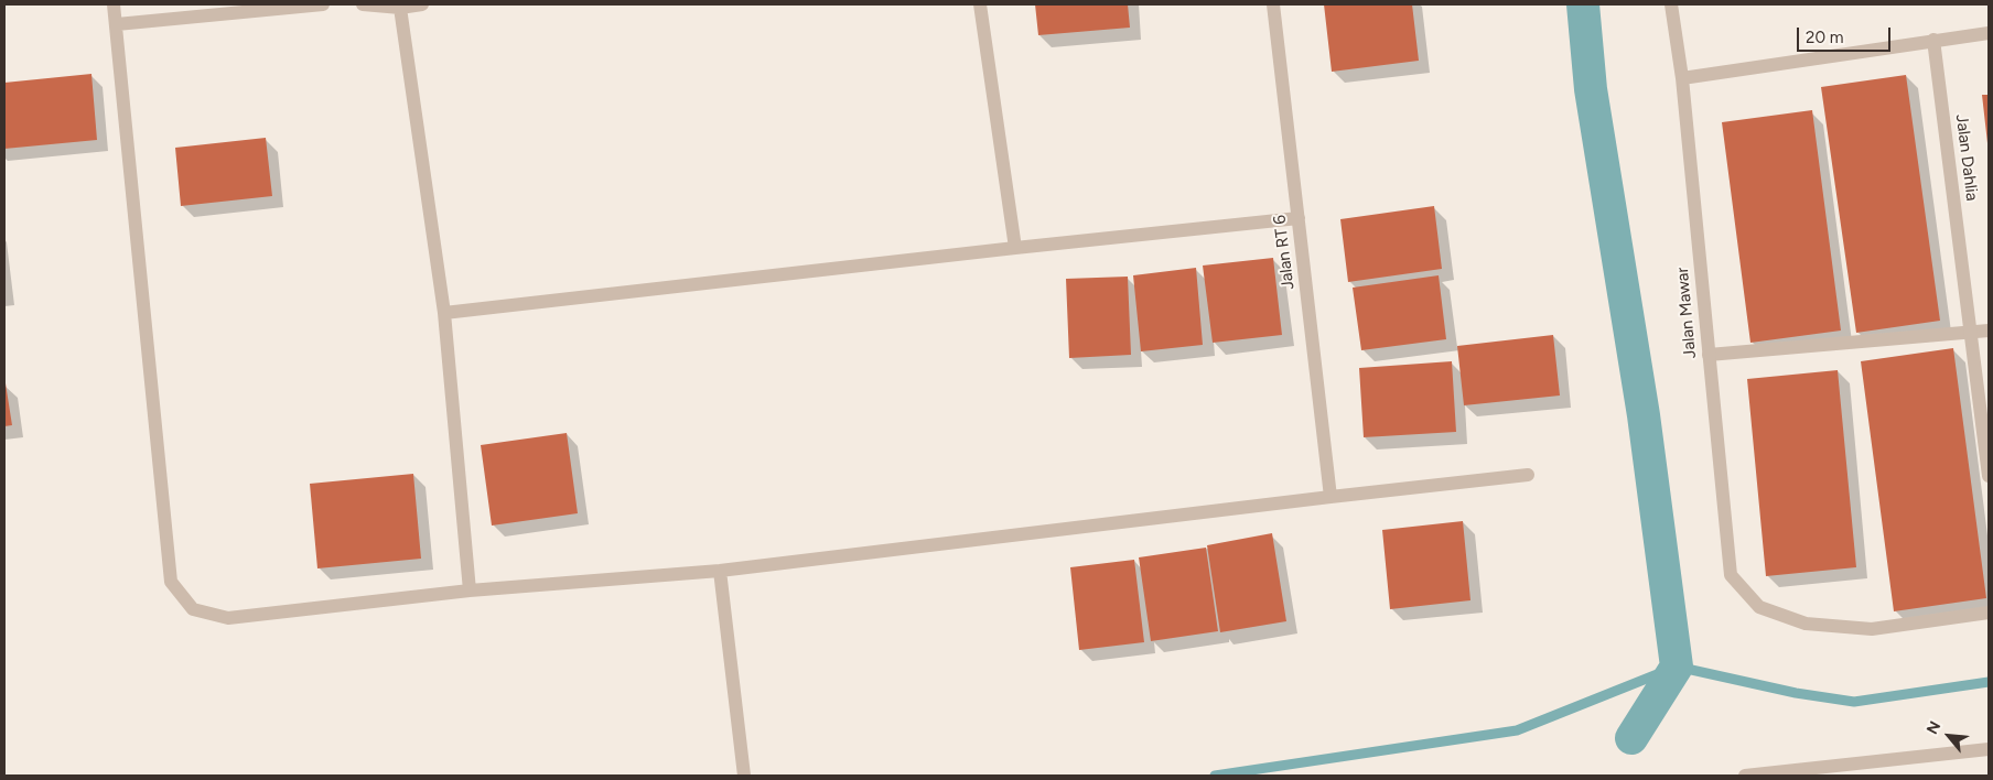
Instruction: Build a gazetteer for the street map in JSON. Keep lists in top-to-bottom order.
{
  "streets": {
    "street": ["Jalan Dahlia", "Jalan RT 6", "Jalan Mawar"]
  },
  "scale_bar": "20 m",
  "north": "top left"
}
